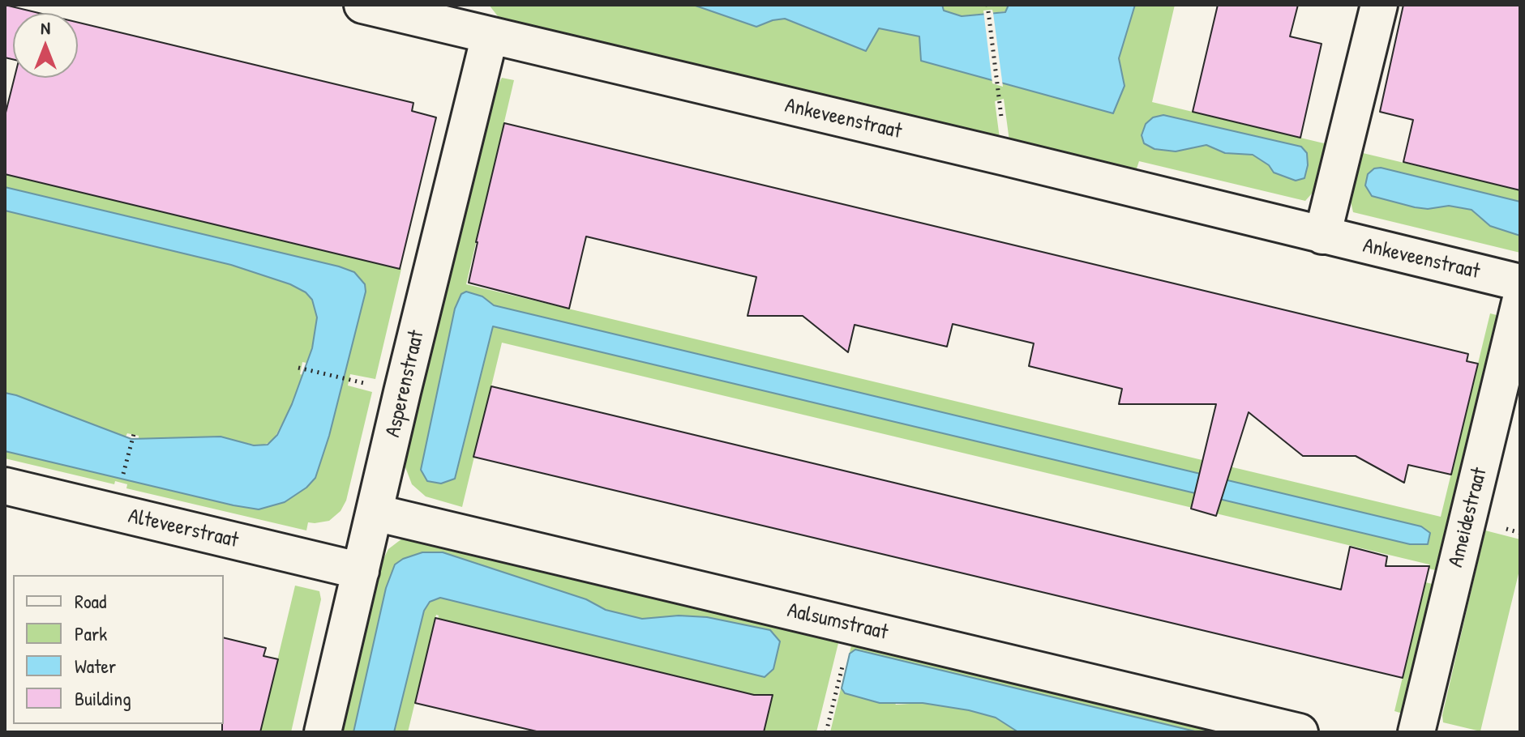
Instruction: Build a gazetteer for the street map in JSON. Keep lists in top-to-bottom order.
{
  "streets": {
    "street": [
      "Ankeveenstraat",
      "Asperenstraat",
      "Ameidestraat",
      "Alteveerstraat",
      "Aalsumstraat"
    ]
  },
  "crossings": [
    ["Ankeveenstraat", "Asperenstraat"],
    ["Asperenstraat", "Alteveerstraat"],
    ["Asperenstraat", "Aalsumstraat"]
  ],
  "legend": [
    "Road",
    "Park",
    "Water",
    "Building"
  ],
  "north": "top"
}
